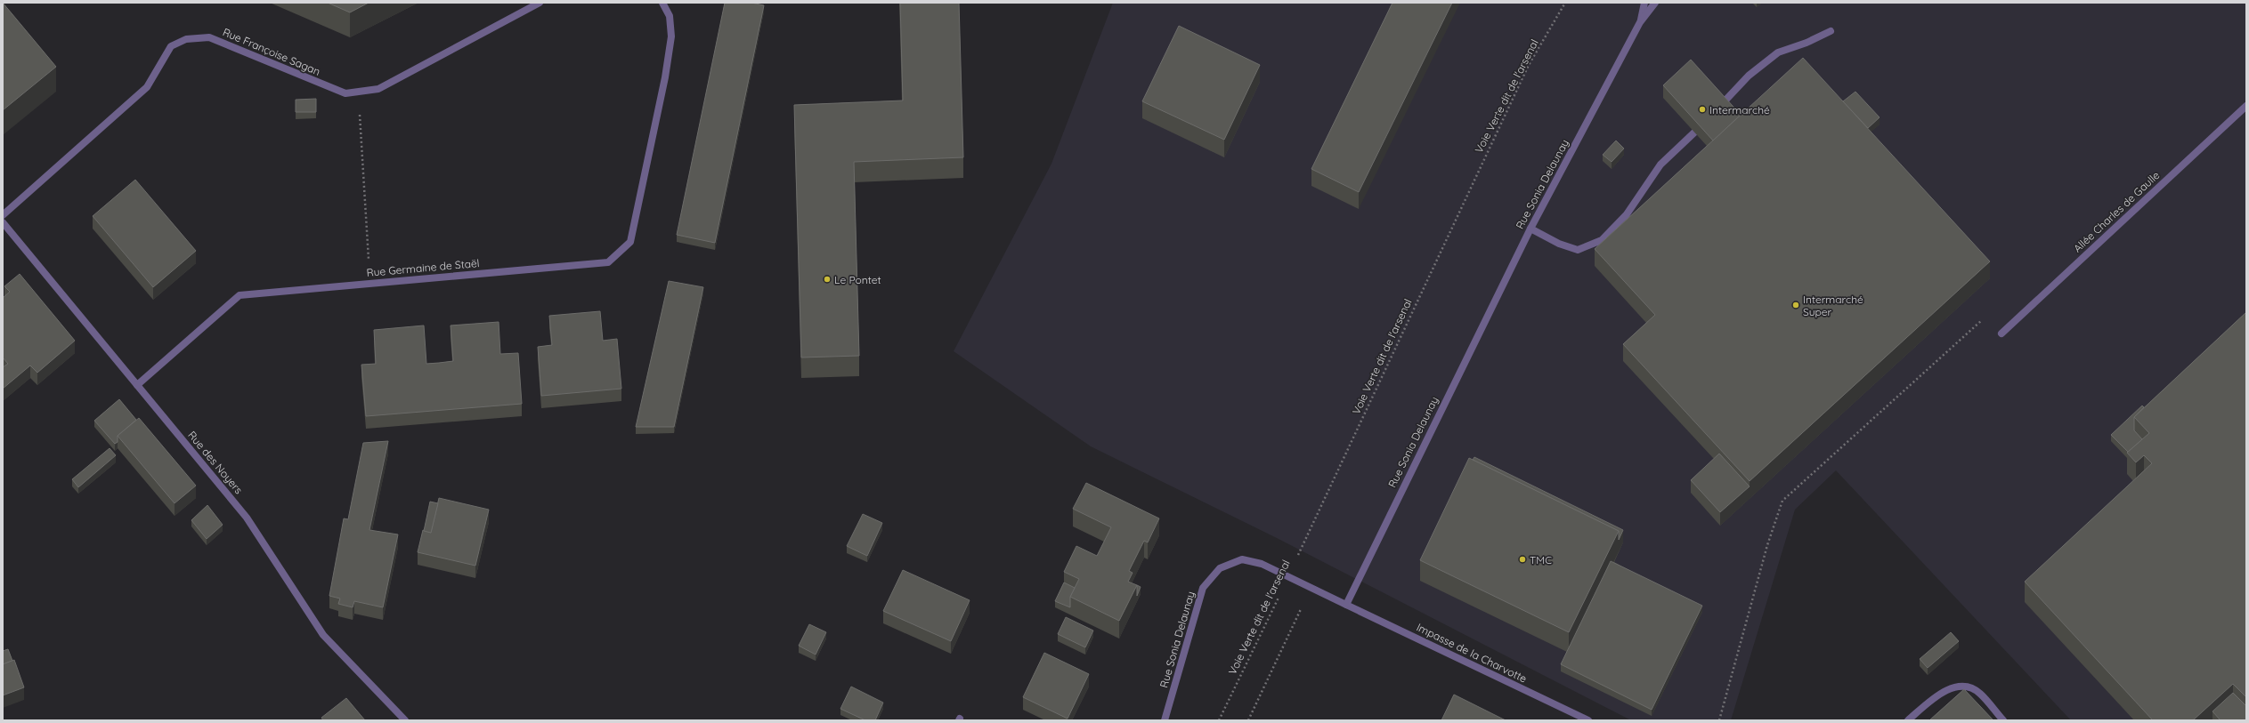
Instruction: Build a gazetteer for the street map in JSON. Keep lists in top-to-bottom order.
{
  "streets": {
    "street": [
      "Rue Françoise Sagan",
      "Rue Sonia Delaunay",
      "Allée Charles de Gaulle",
      "Rue Germaine de Staël",
      "Rue des Noyers",
      "Impasse de la Charvotte"
    ],
    "path": ["Voie Verte dit de l'arsenal"]
  },
  "crossings": [
    ["Voie Verte dit de l'arsenal", "Rue Sonia Delaunay"],
    ["Rue Sonia Delaunay", "Impasse de la Charvotte"],
    ["Rue Germaine de Staël", "Rue des Noyers"]
  ],
  "places": [
    "Intermarché",
    "Le Pontet",
    "Intermarché Super",
    "TMC"
  ]
}
